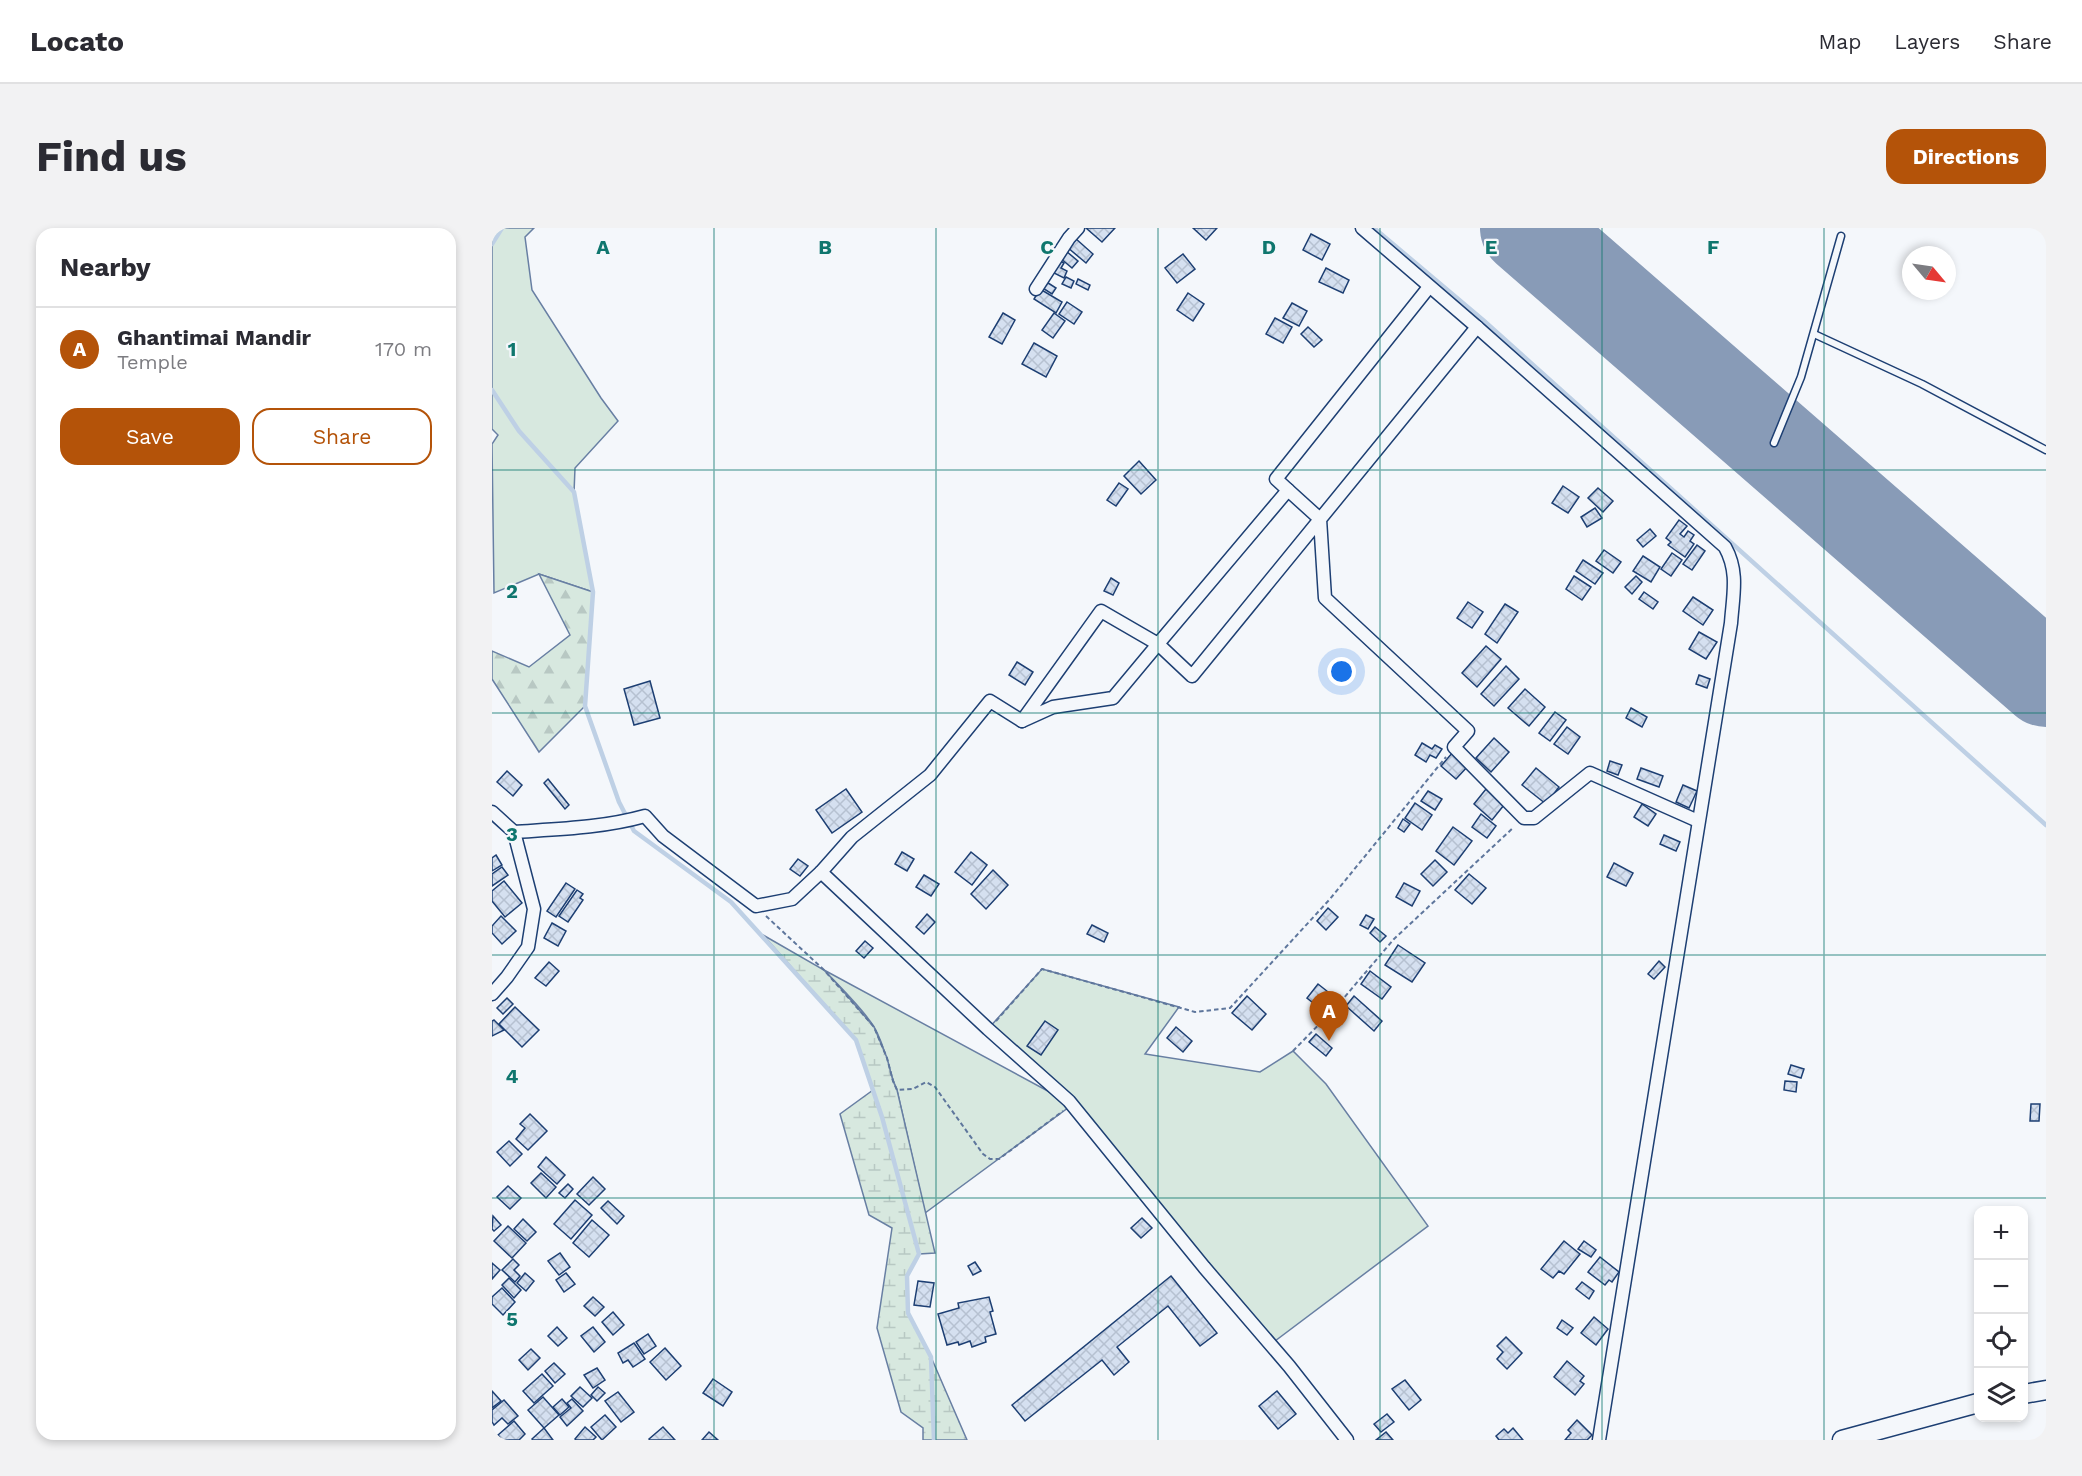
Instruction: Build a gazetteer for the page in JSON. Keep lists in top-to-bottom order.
{
  "north": "bottom right",
  "page": {
    "header": "Locato",
    "nav": ["Map", "Layers", "Share"],
    "buttons": [
      "Directions",
      ["Save", "Share"]
    ],
    "title": "Find us",
    "heading": "Nearby",
    "list": [
      {
        "mark": "A",
        "name": "Ghantimai Mandir",
        "note": "Temple",
        "value": "170 m"
      }
    ],
    "pins": "A",
    "map_buttons": ["+", "−"]
  },
  "grid": {
    "columns": [
      "A",
      "B",
      "C",
      "D",
      "E",
      "F"
    ],
    "rows": [
      "1",
      "2",
      "3",
      "4",
      "5"
    ]
  }
}
